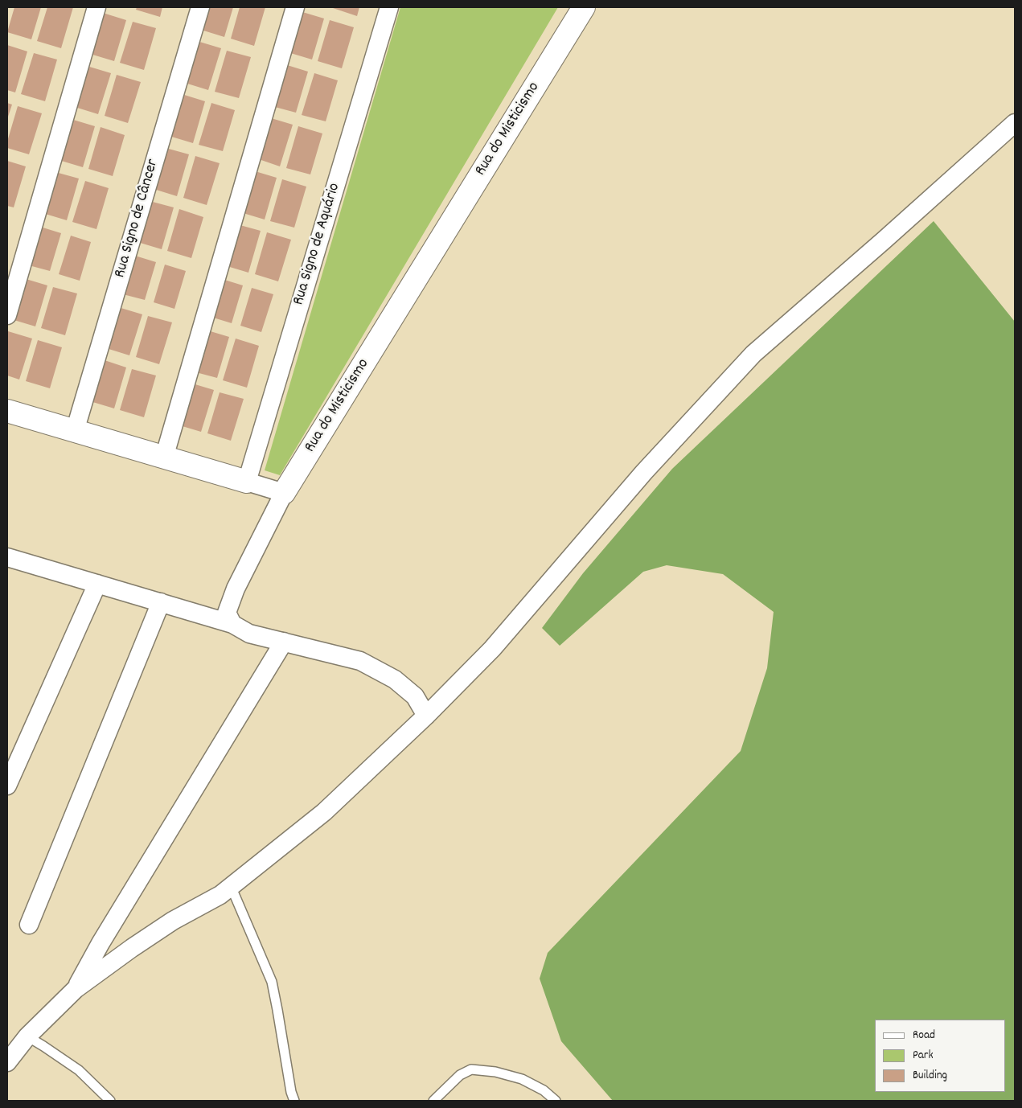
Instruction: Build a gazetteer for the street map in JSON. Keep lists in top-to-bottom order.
{
  "streets": {
    "street": ["Rua do Misticismo", "Rua Signo de Câncer", "Rua Signo de Aquário"]
  },
  "legend": ["Road", "Park", "Building"]
}
